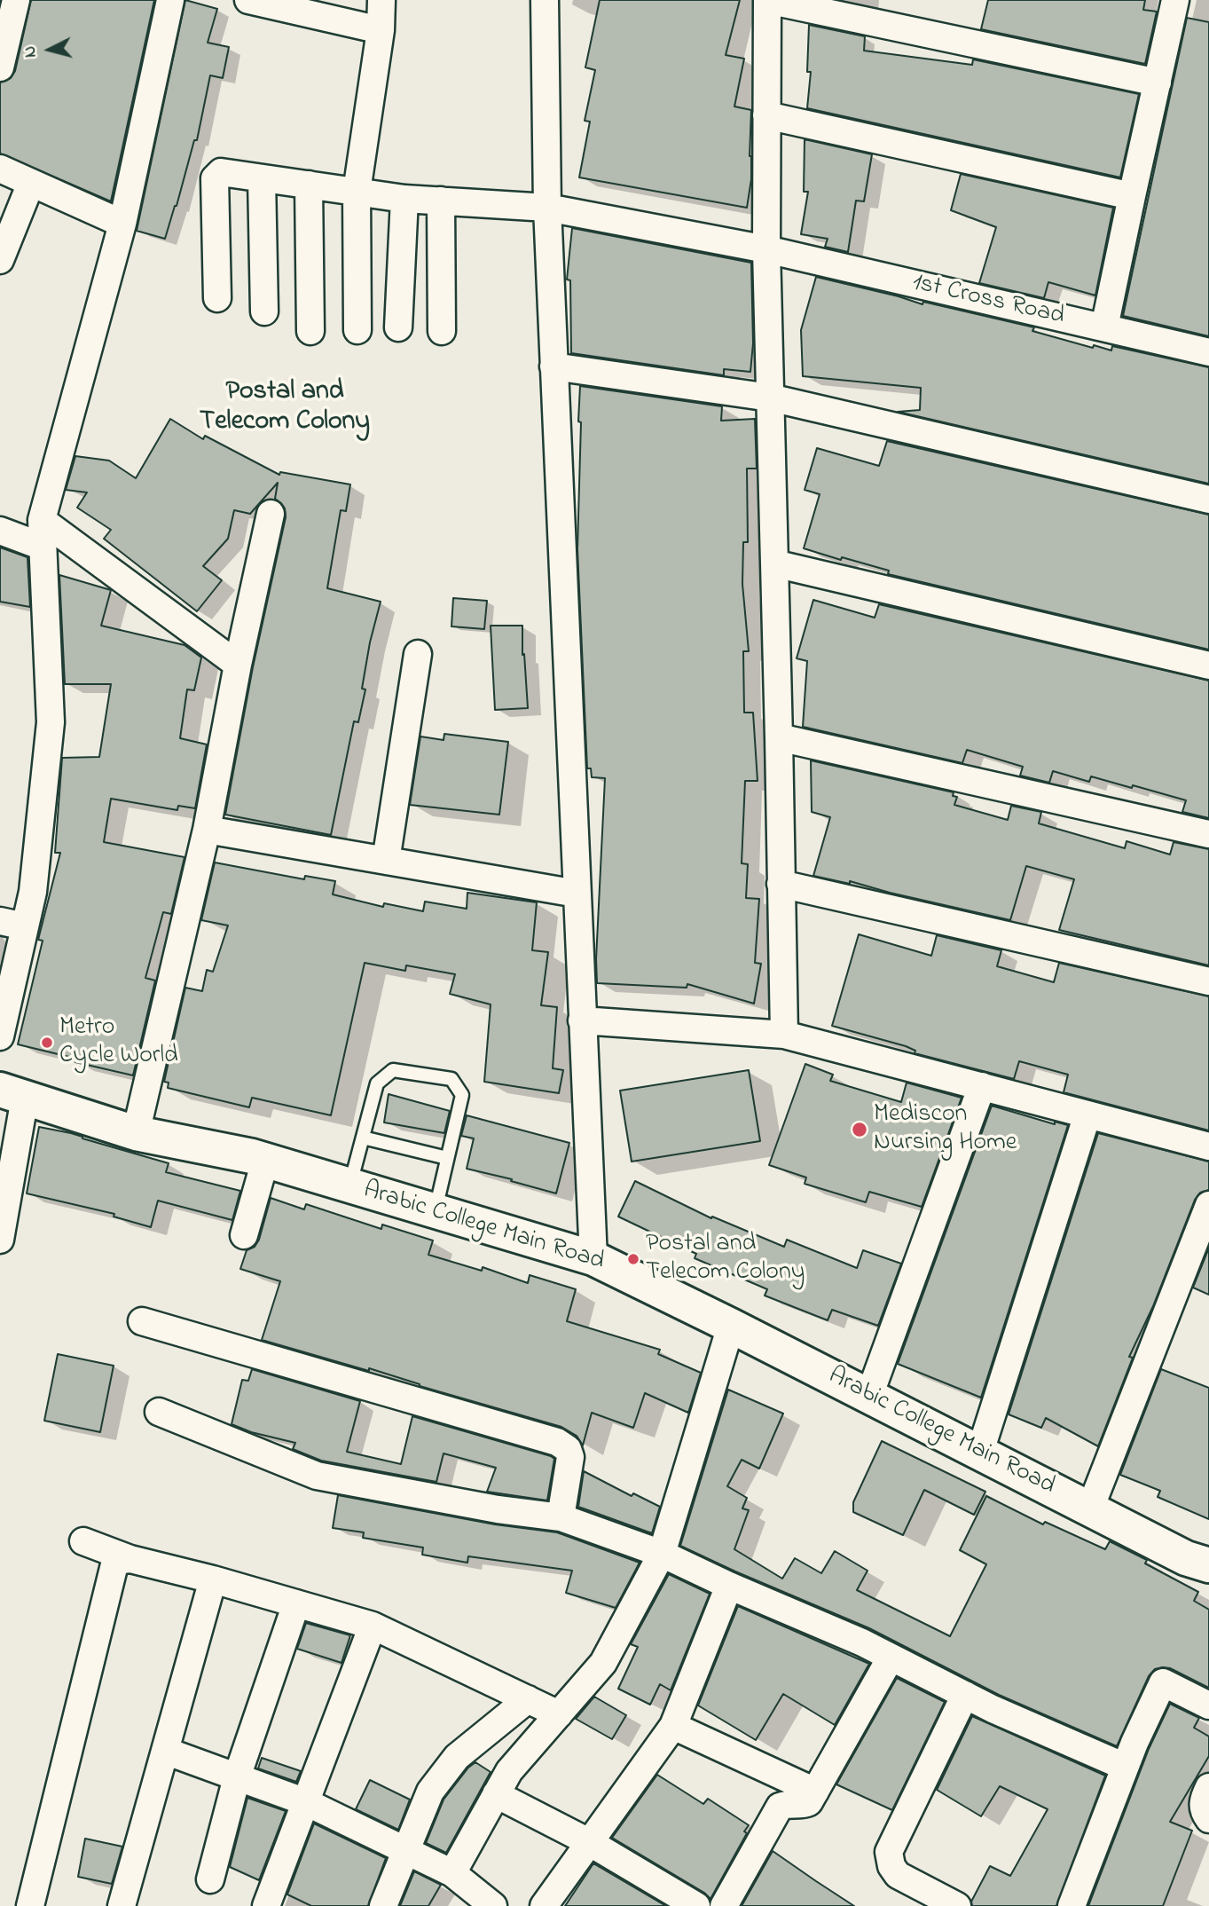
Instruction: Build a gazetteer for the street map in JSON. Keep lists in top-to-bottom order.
{
  "streets": {
    "main road": ["Arabic College Main Road"],
    "street": ["1st Cross Road"]
  },
  "districts": ["Postal and Telecom Colony"],
  "places": ["Metro Cycle World", "Mediscon Nursing Home", "Postal and Telecom Colony"],
  "north": "left"
}
